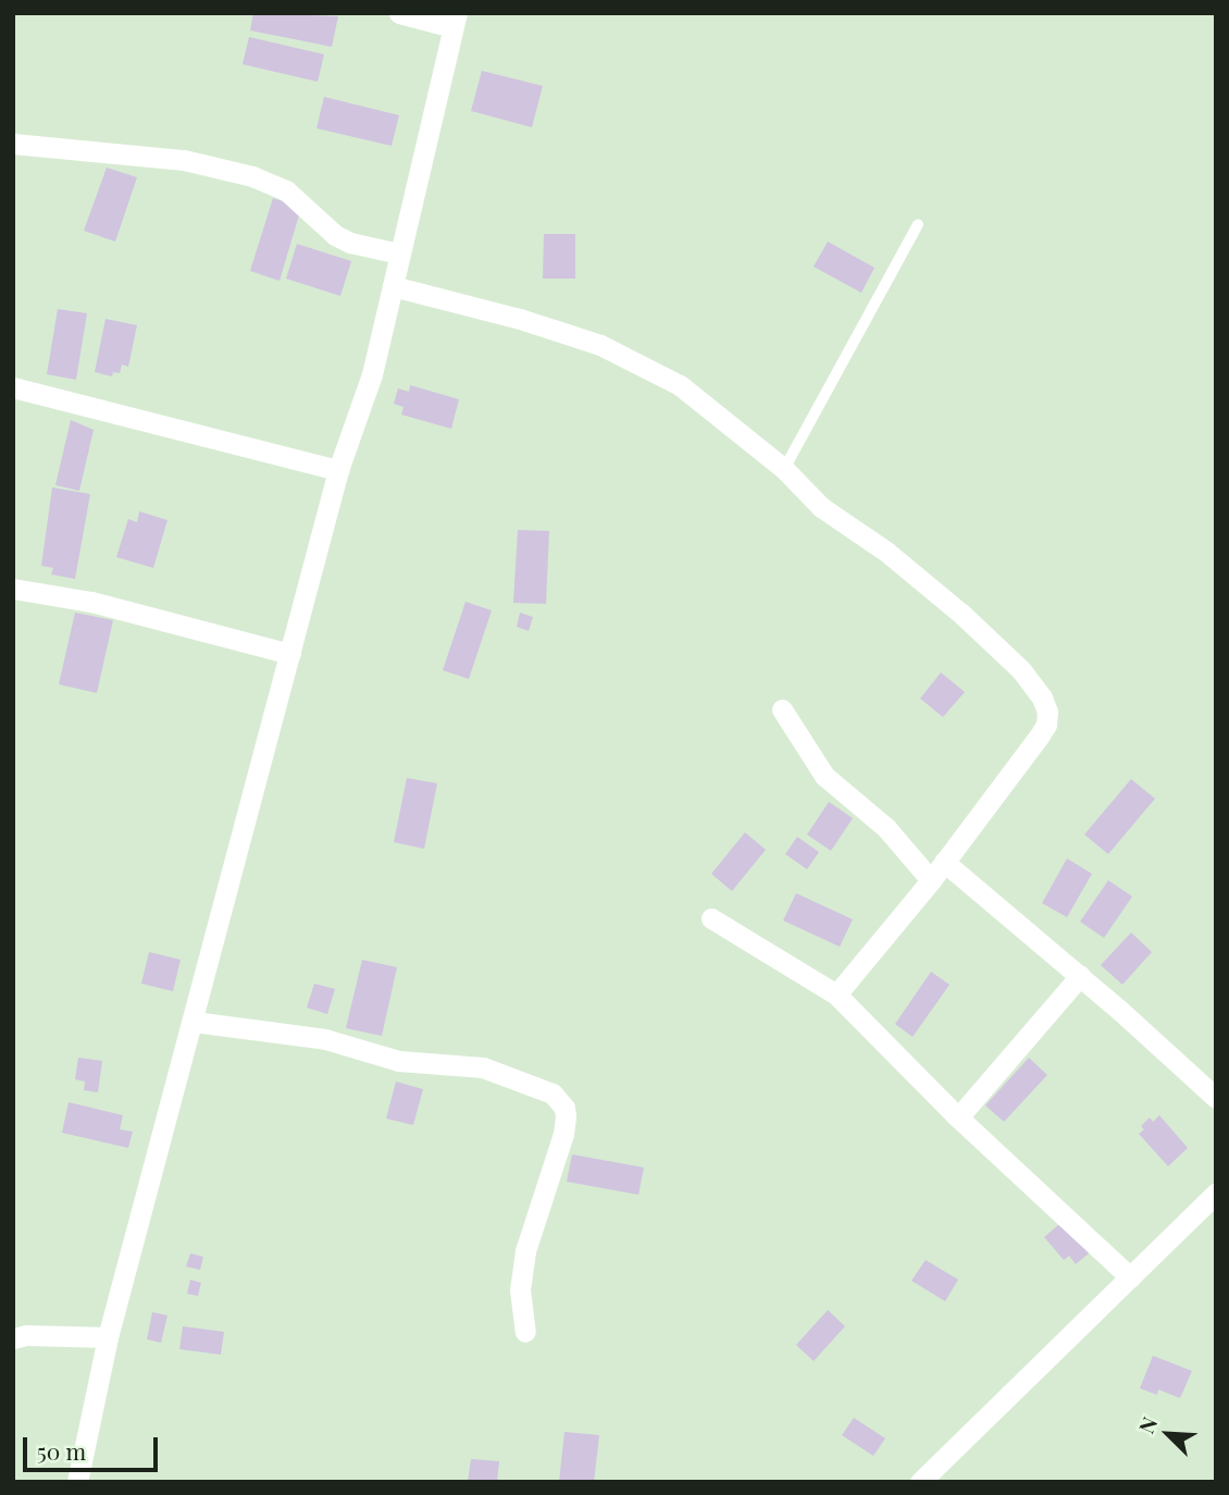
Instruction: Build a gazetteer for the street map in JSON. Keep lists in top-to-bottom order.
{
  "scale_bar": "50 m",
  "north": "top left"
}
